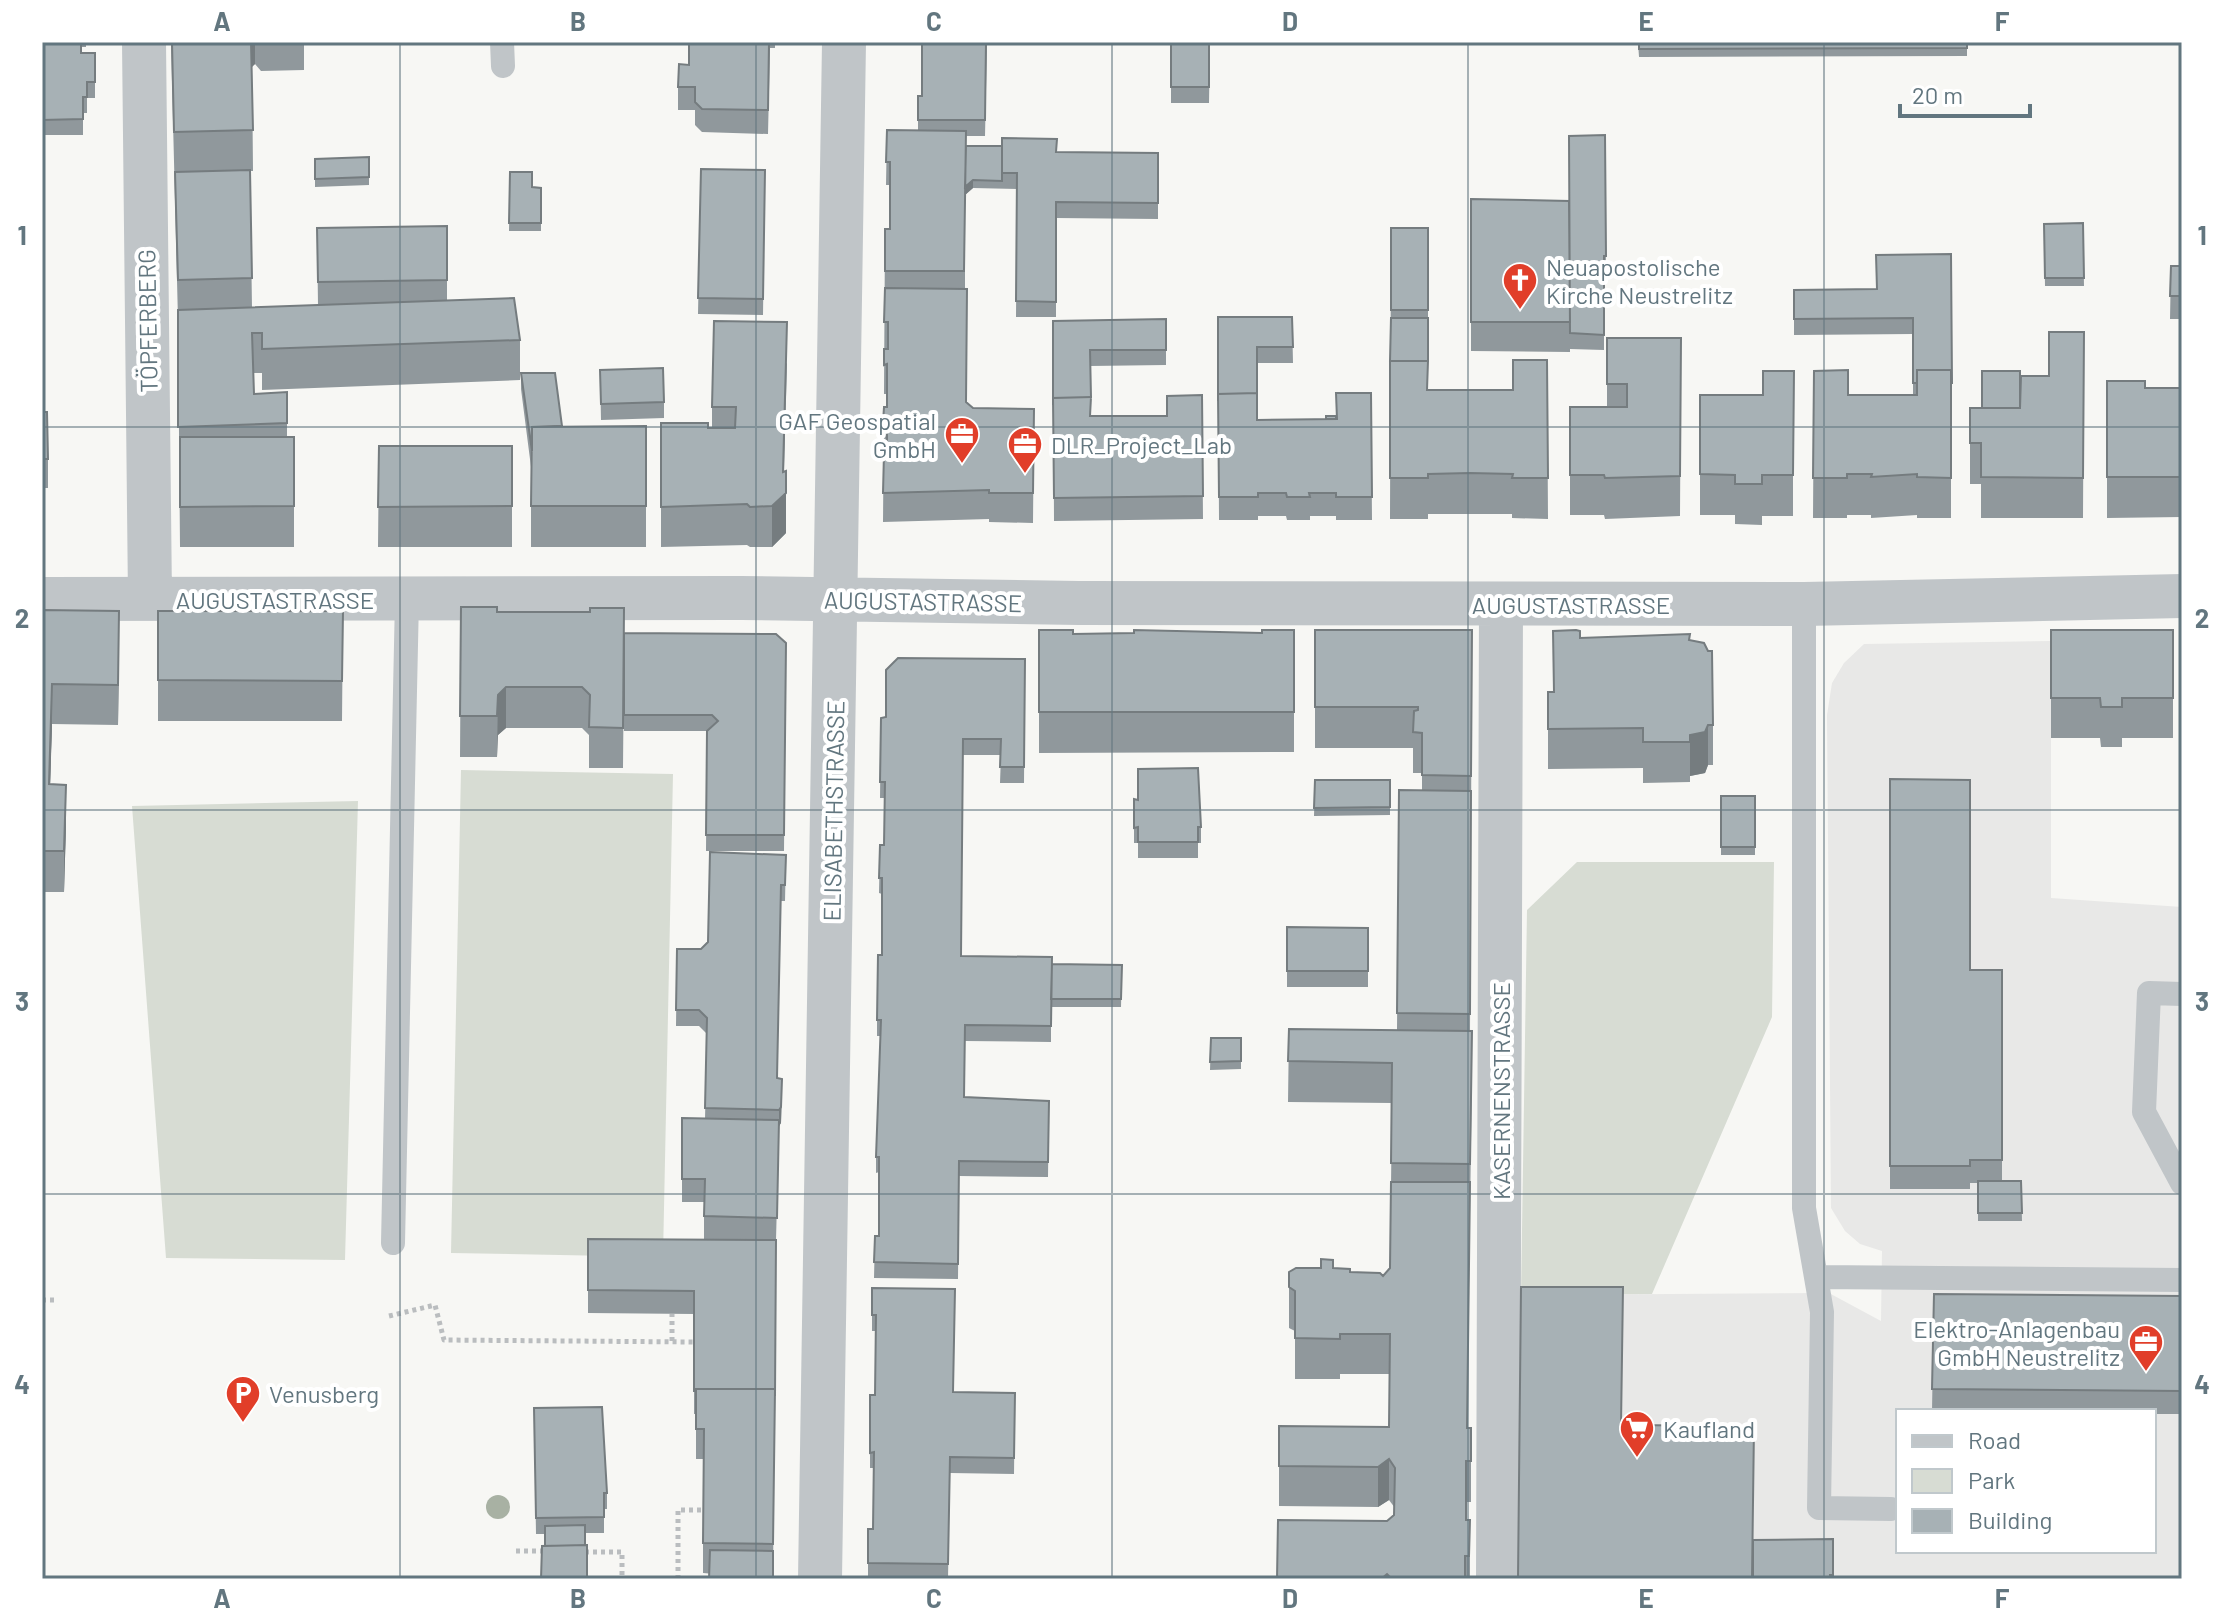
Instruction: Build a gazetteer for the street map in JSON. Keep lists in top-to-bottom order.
{
  "streets": {
    "street": [
      "TÖPFERBERG",
      "AUGUSTASTRASSE",
      "ELISABETHSTRASSE",
      "KASERNENSTRASSE"
    ]
  },
  "crossings": [
    ["TÖPFERBERG", "AUGUSTASTRASSE"],
    ["AUGUSTASTRASSE", "ELISABETHSTRASSE"],
    ["AUGUSTASTRASSE", "KASERNENSTRASSE"]
  ],
  "places": {
    "church": ["Neuapostolische Kirche Neustrelitz"],
    "office": ["GAF Geospatial GmbH", "DLR_Project_Lab", "Elektro-Anlagenbau GmbH Neustrelitz"],
    "parking": ["Venusberg"],
    "supermarket": ["Kaufland"]
  },
  "legend": ["Road", "Park", "Building"],
  "scale_bar": "20 m",
  "grid": {
    "columns": [
      "A",
      "B",
      "C",
      "D",
      "E",
      "F"
    ],
    "rows": [
      "1",
      "2",
      "3",
      "4"
    ]
  }
}
